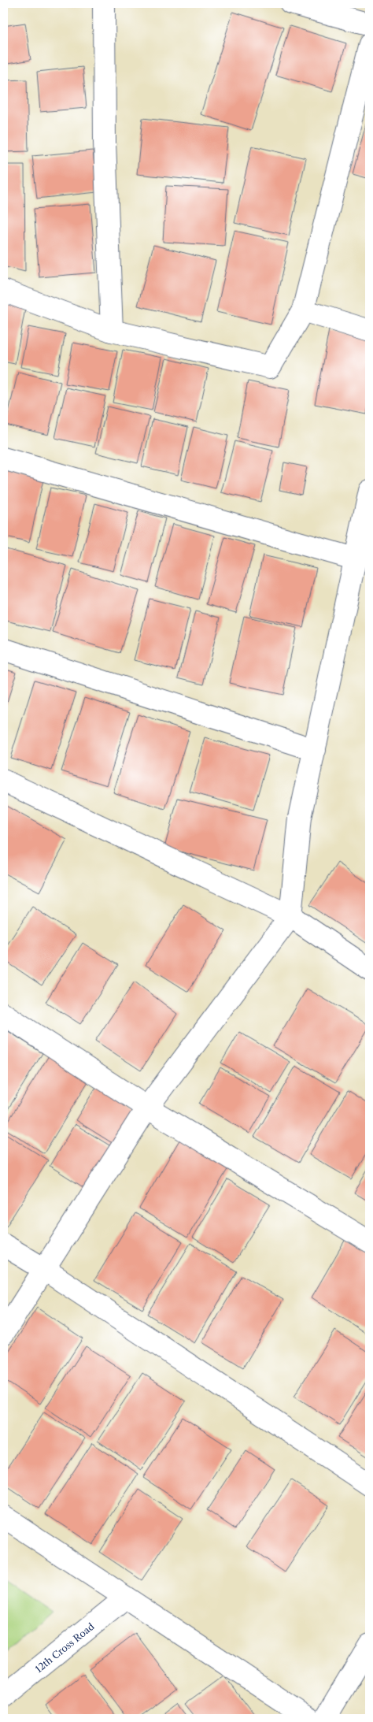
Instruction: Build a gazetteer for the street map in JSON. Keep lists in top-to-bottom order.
{
  "streets": {
    "street": ["12th Cross Road"]
  }
}
